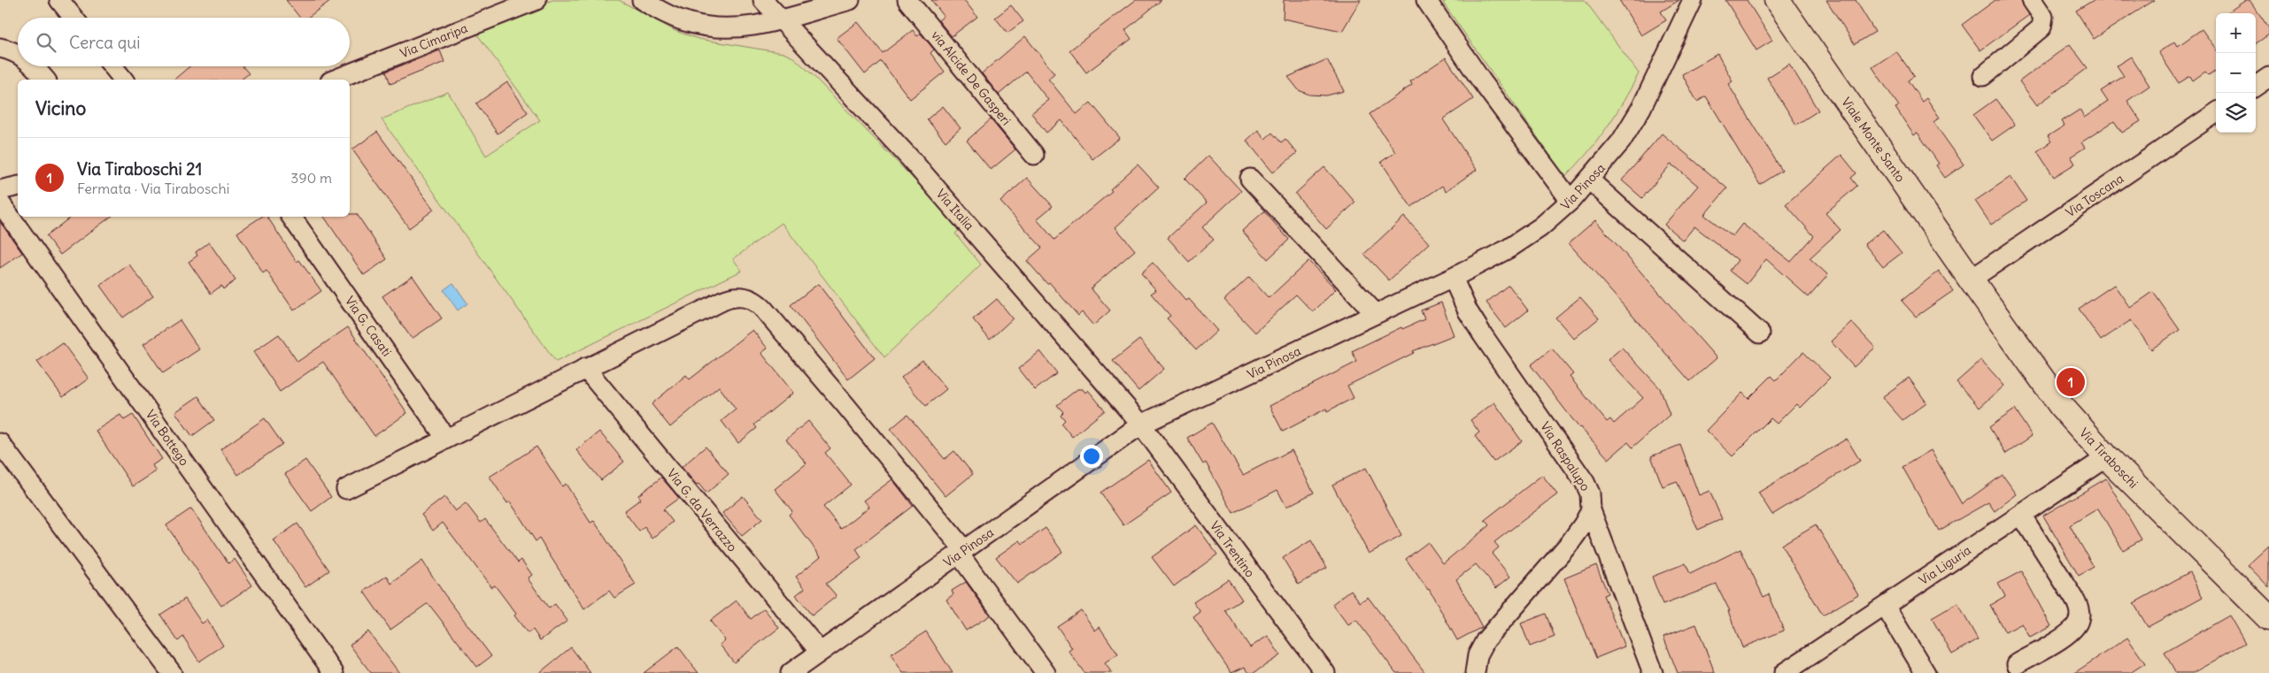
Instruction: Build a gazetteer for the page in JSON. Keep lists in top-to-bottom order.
{
  "streets": {
    "street": [
      "Via Cimaripa",
      "via Alcide De Gasperi",
      "Viale Monte Santo",
      "Via Pinosa",
      "Via Toscana",
      "Via Italia",
      "Via G. Casati",
      "Via Bottego",
      "Via Raspalupo",
      "Via Tiraboschi",
      "Via G. da Verrazzo",
      "Via Trentino",
      "Via Liguria"
    ]
  },
  "crossings": [
    ["Viale Monte Santo", "Via Toscana"],
    ["Viale Monte Santo", "Via Tiraboschi"],
    ["Via Pinosa", "Via Italia"],
    ["Via Pinosa", "Via Raspalupo"],
    ["Via Pinosa", "Via G. da Verrazzo"],
    ["Via Pinosa", "Via Trentino"],
    ["Via Toscana", "Via Tiraboschi"],
    ["Via Italia", "Via Trentino"],
    ["Via Tiraboschi", "Via Liguria"]
  ],
  "page": {
    "map_buttons": ["+", "−"],
    "search": "Cerca qui",
    "heading": "Vicino",
    "list": [
      {
        "mark": "1",
        "name": "Via Tiraboschi 21",
        "note": "Fermata · Via Tiraboschi",
        "value": "390 m"
      }
    ],
    "pins": "1"
  }
}
